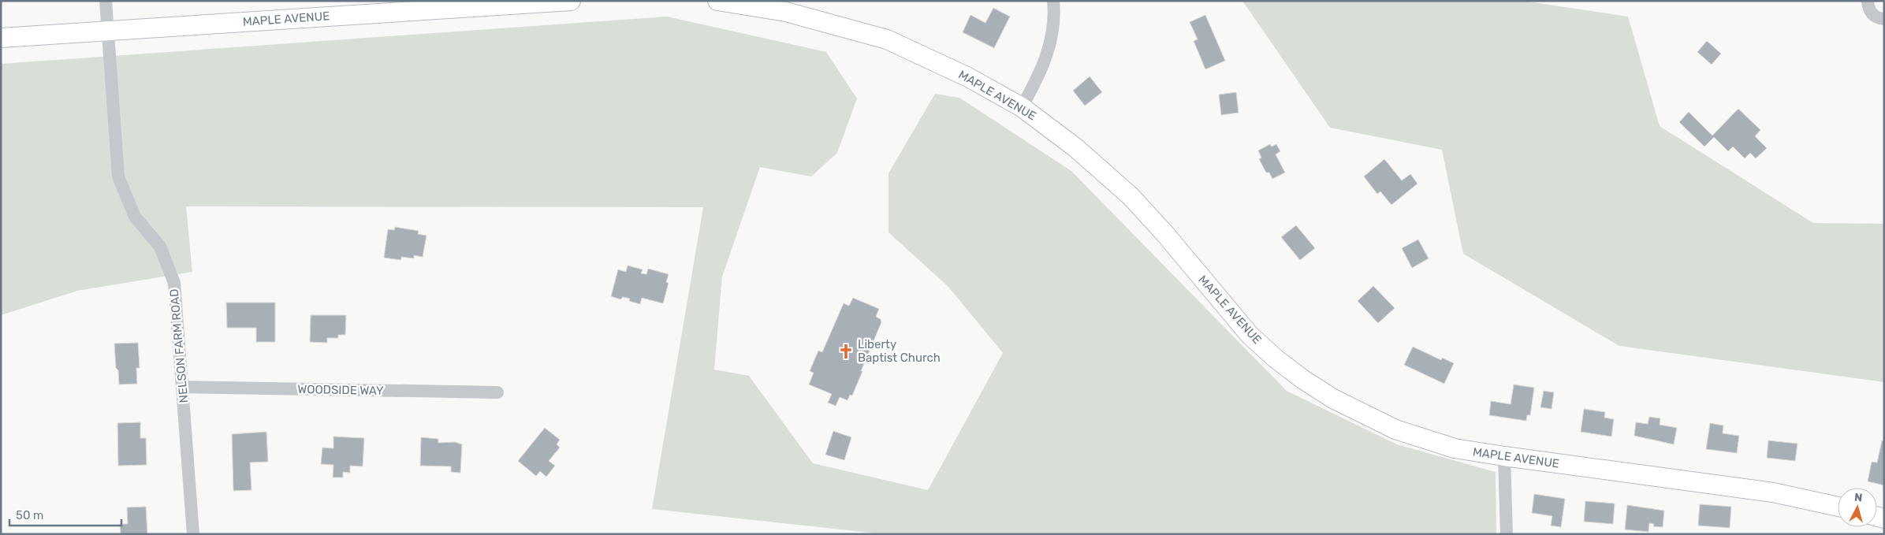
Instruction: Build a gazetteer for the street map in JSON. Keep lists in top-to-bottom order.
{
  "streets": {
    "main road": ["MAPLE AVENUE"],
    "street": ["NELSON FARM ROAD", "WOODSIDE WAY"]
  },
  "crossings": [
    ["MAPLE AVENUE", "NELSON FARM ROAD"],
    ["NELSON FARM ROAD", "WOODSIDE WAY"]
  ],
  "places": {
    "church": ["Liberty Baptist Church"]
  },
  "scale_bar": "50 m",
  "north": "top"
}
